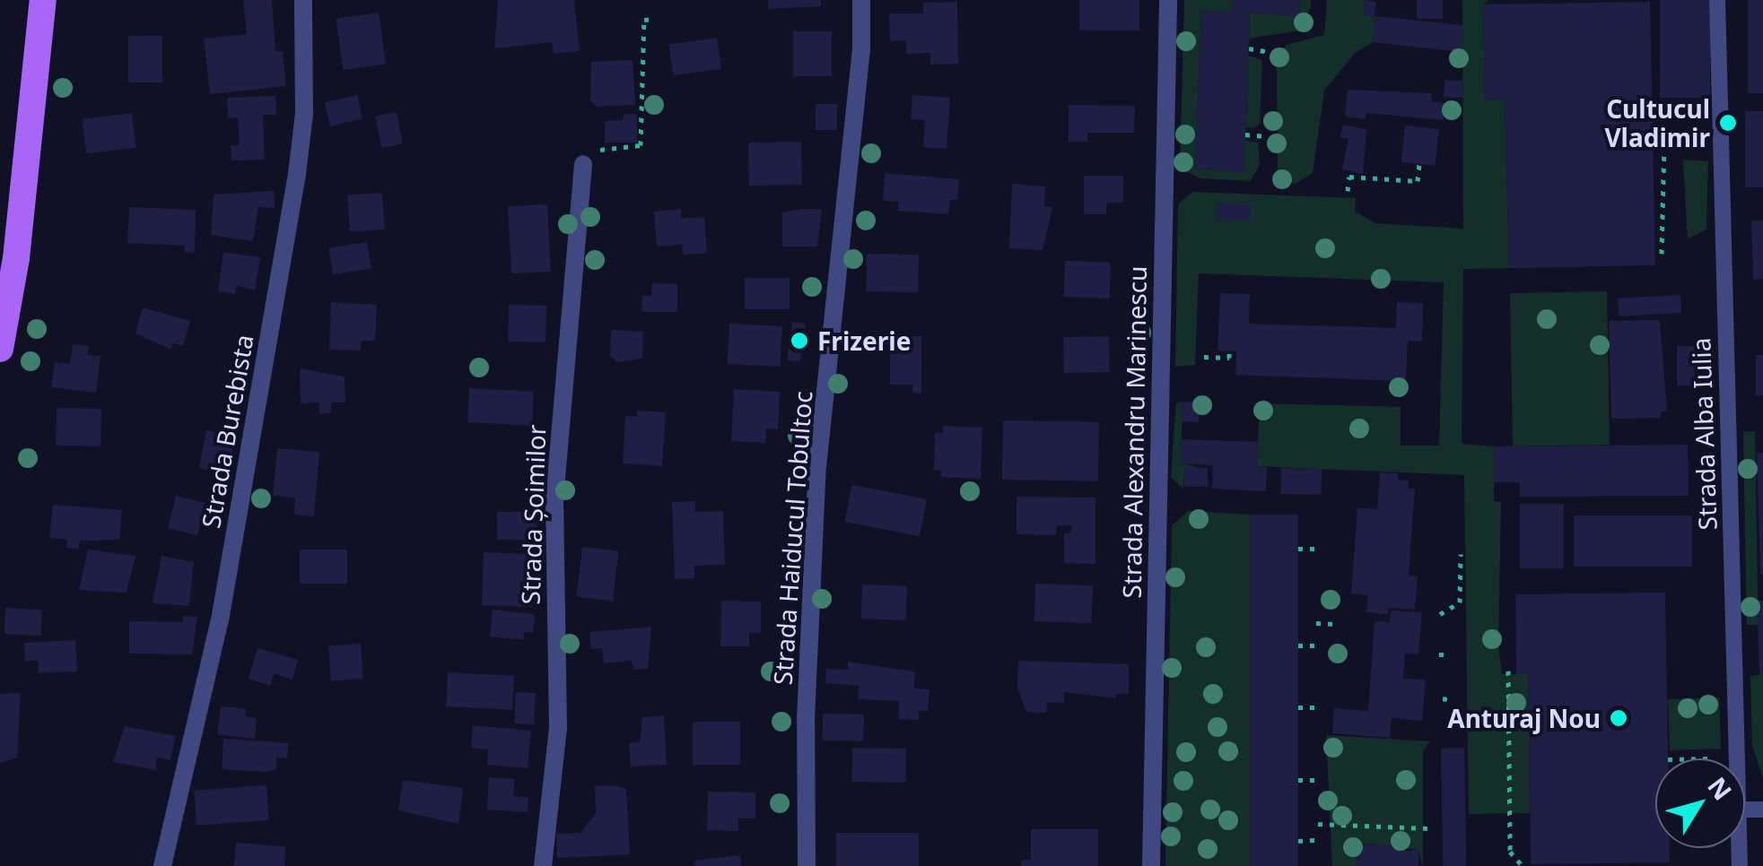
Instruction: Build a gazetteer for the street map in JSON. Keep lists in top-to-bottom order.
{
  "streets": {
    "street": [
      "Strada Burebista",
      "Strada Alexandru Marinescu",
      "Strada Șoimilor",
      "Strada Haiducul Tobultoc"
    ],
    "lane": ["Strada Alba Iulia"]
  },
  "places": ["Cultucul Vladimir", "Frizerie", "Anturaj Nou"],
  "north": "top right"
}
